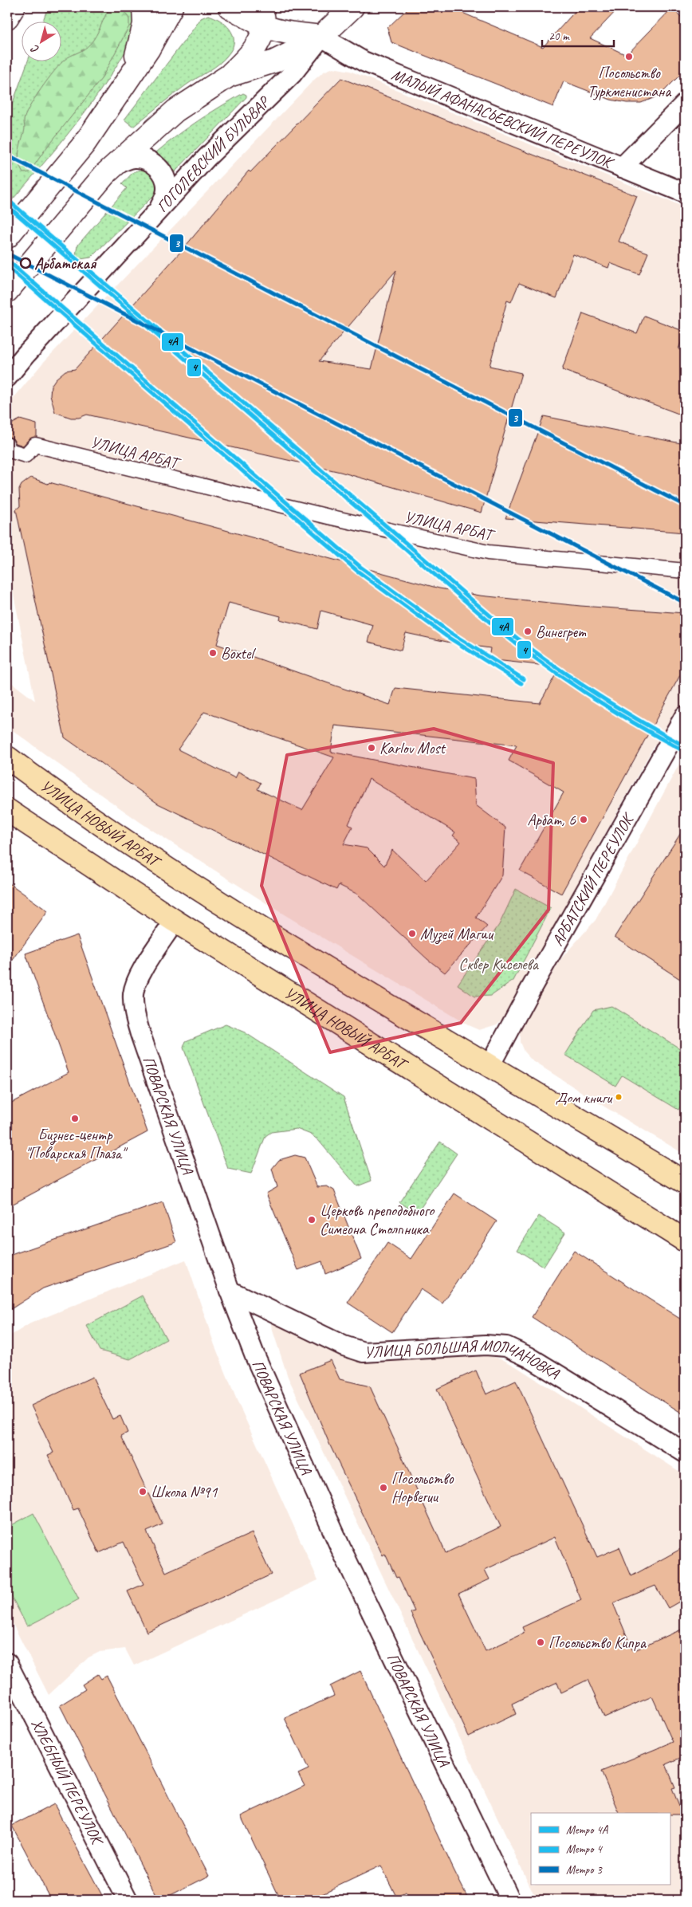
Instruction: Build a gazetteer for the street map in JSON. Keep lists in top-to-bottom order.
{
  "streets": {
    "main road": ["ГОГОЛЕВСКИЙ БУЛЬВАР", "УЛИЦА НОВЫЙ АРБАТ"],
    "street": [
      "МАЛЫЙ АФАНАСЬЕВСКИЙ ПЕРЕУЛОК",
      "УЛИЦА АРБАТ",
      "АРБАТСКИЙ ПЕРЕУЛОК",
      "ПОВАРСКАЯ УЛИЦА",
      "УЛИЦА БОЛЬШАЯ МОЛЧАНОВКА",
      "ХЛЕБНЫЙ ПЕРЕУЛОК"
    ]
  },
  "crossings": [
    ["МАЛЫЙ АФАНАСЬЕВСКИЙ ПЕРЕУЛОК", "ГОГОЛЕВСКИЙ БУЛЬВАР"],
    ["УЛИЦА НОВЫЙ АРБАТ", "АРБАТСКИЙ ПЕРЕУЛОК"],
    ["УЛИЦА НОВЫЙ АРБАТ", "ПОВАРСКАЯ УЛИЦА"],
    ["ПОВАРСКАЯ УЛИЦА", "УЛИЦА БОЛЬШАЯ МОЛЧАНОВКА"]
  ],
  "parks": ["Сквер Киселева"],
  "places": [
    "Посольство Туркменистана",
    "Арбатская",
    "Винегрет",
    "Boxtel",
    "Karlov Most",
    "Арбат, 6",
    "Музей Магии",
    "Дом книги",
    "Бизнес-центр \"Поварская Плаза\"",
    "Церковь преподобного Симеона Столпника",
    "Посольство Норвегии",
    "Школа №91",
    "Посольство Кипра"
  ],
  "lines": ["metro line 3", "metro line 4А", "metro line 4"],
  "legend": ["Метро 4А", "Метро 4", "Метро 3"],
  "scale_bar": "20 m",
  "north": "bottom left"
}
